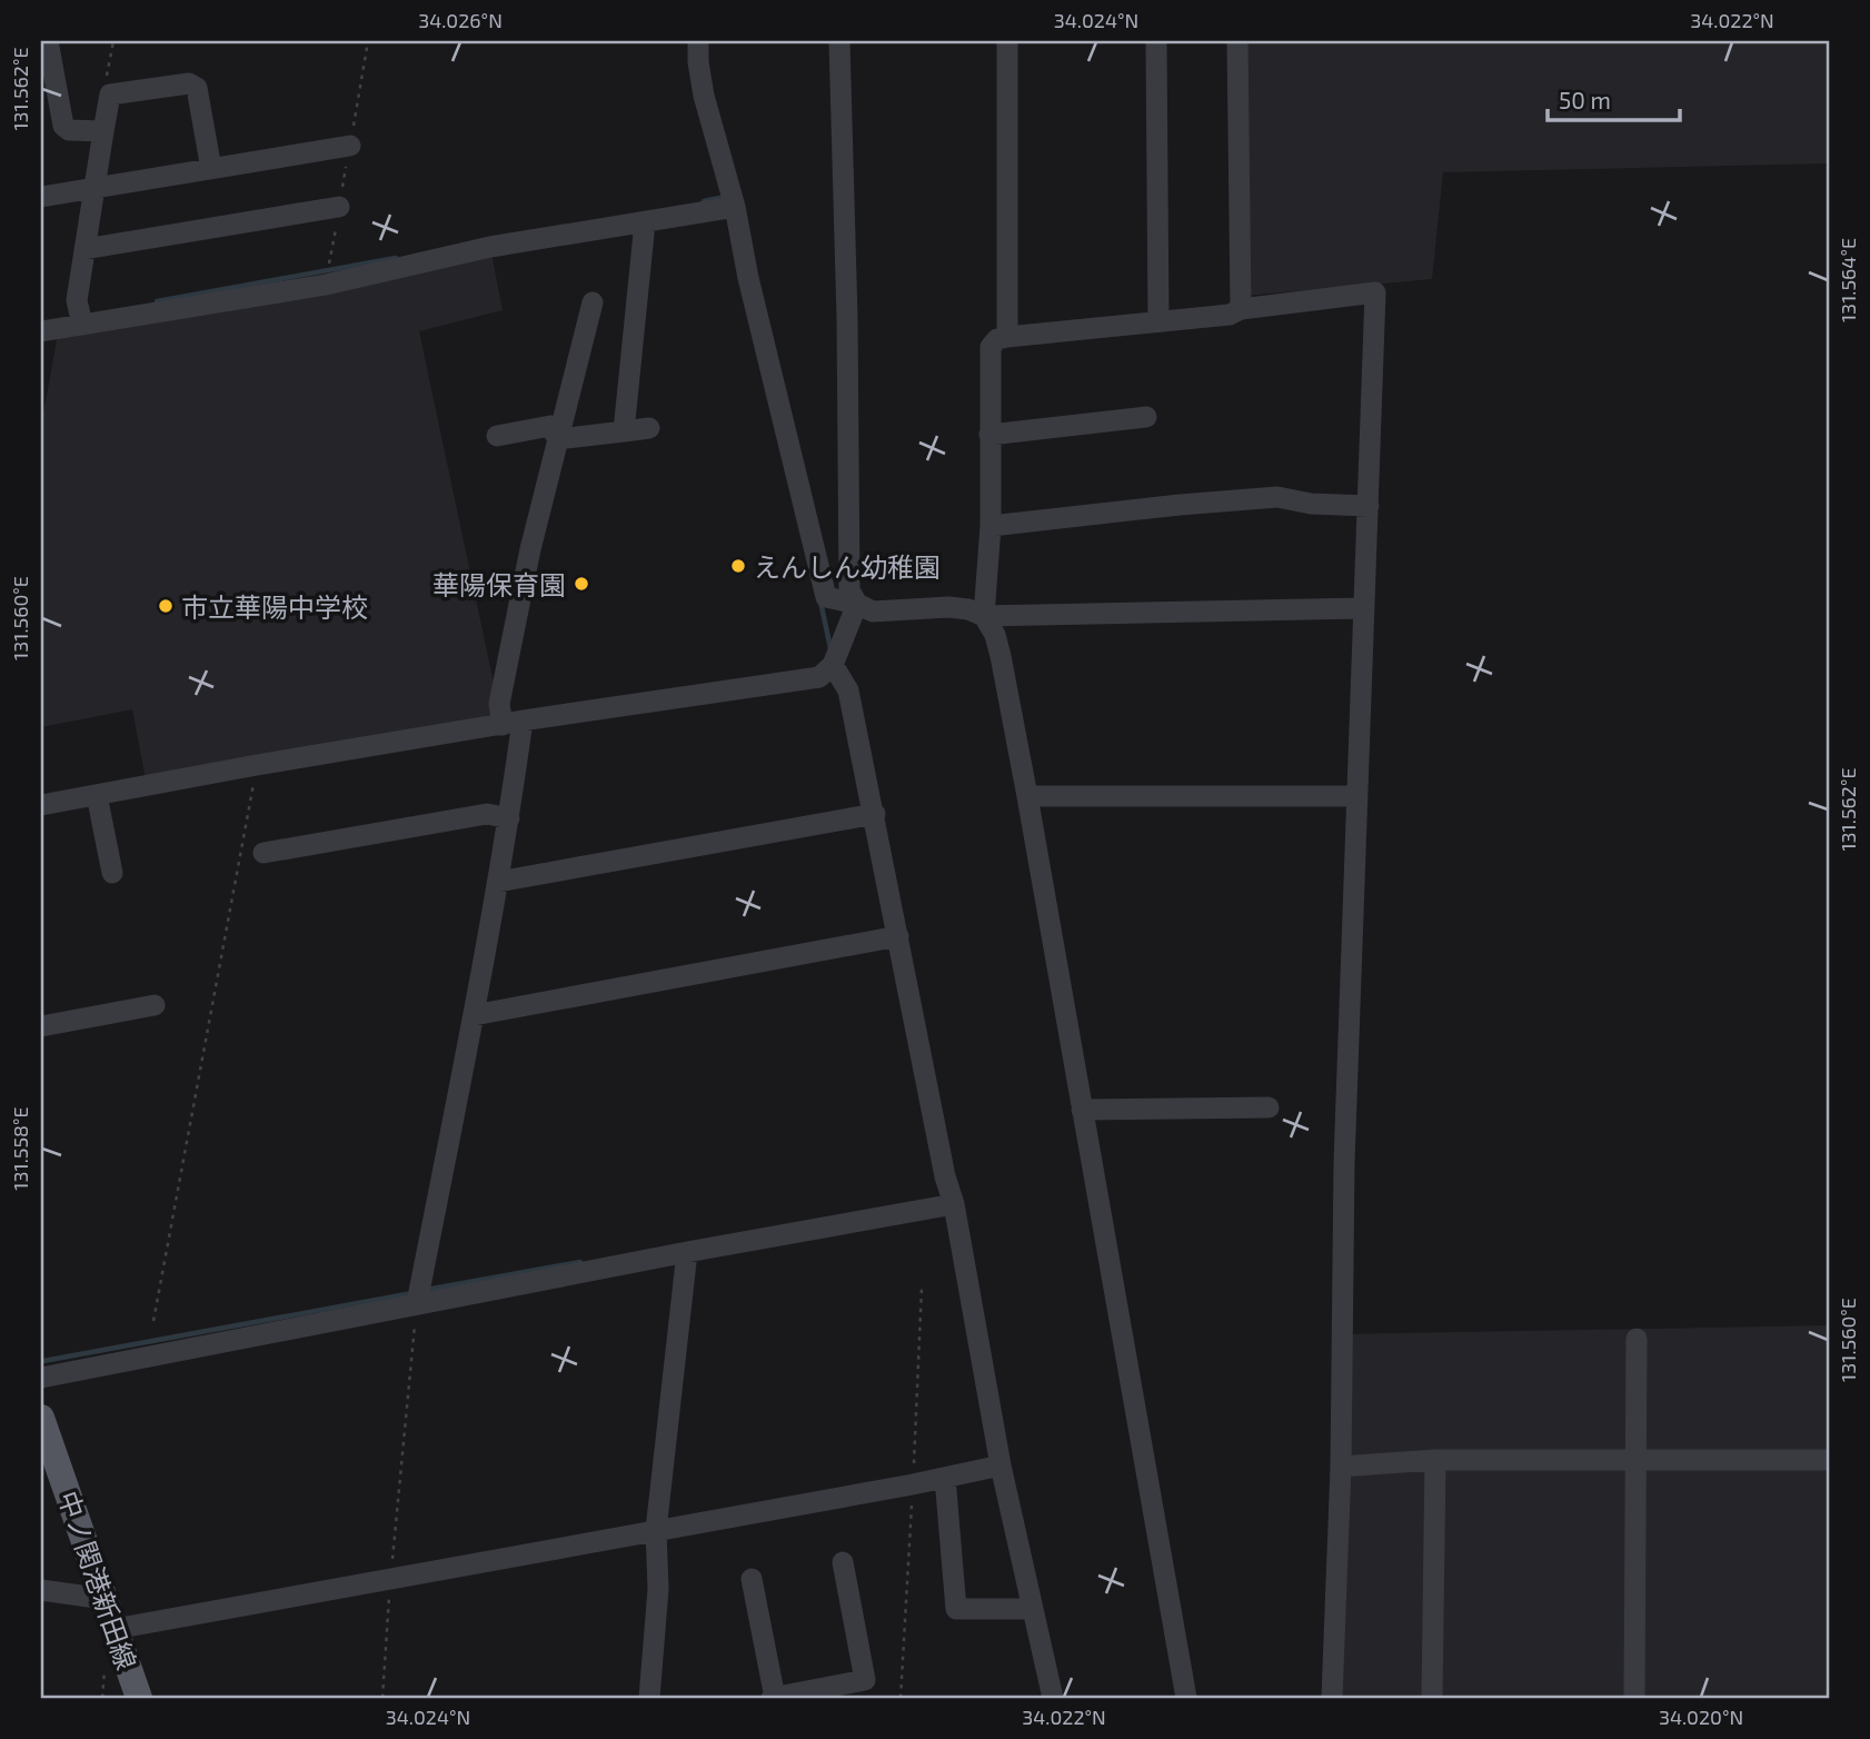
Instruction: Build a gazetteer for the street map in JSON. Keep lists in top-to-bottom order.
{
  "streets": {
    "main road": ["中ノ関港新田線"]
  },
  "places": ["えんしん幼稚園", "華陽保育園", "市立華陽中学校"],
  "scale_bar": "50 m",
  "coordinates": [
    "34.026°N",
    "34.024°N",
    "34.022°N",
    "131.562°E",
    "131.564°E",
    "131.560°E",
    "131.558°E",
    "34.020°N"
  ]
}
